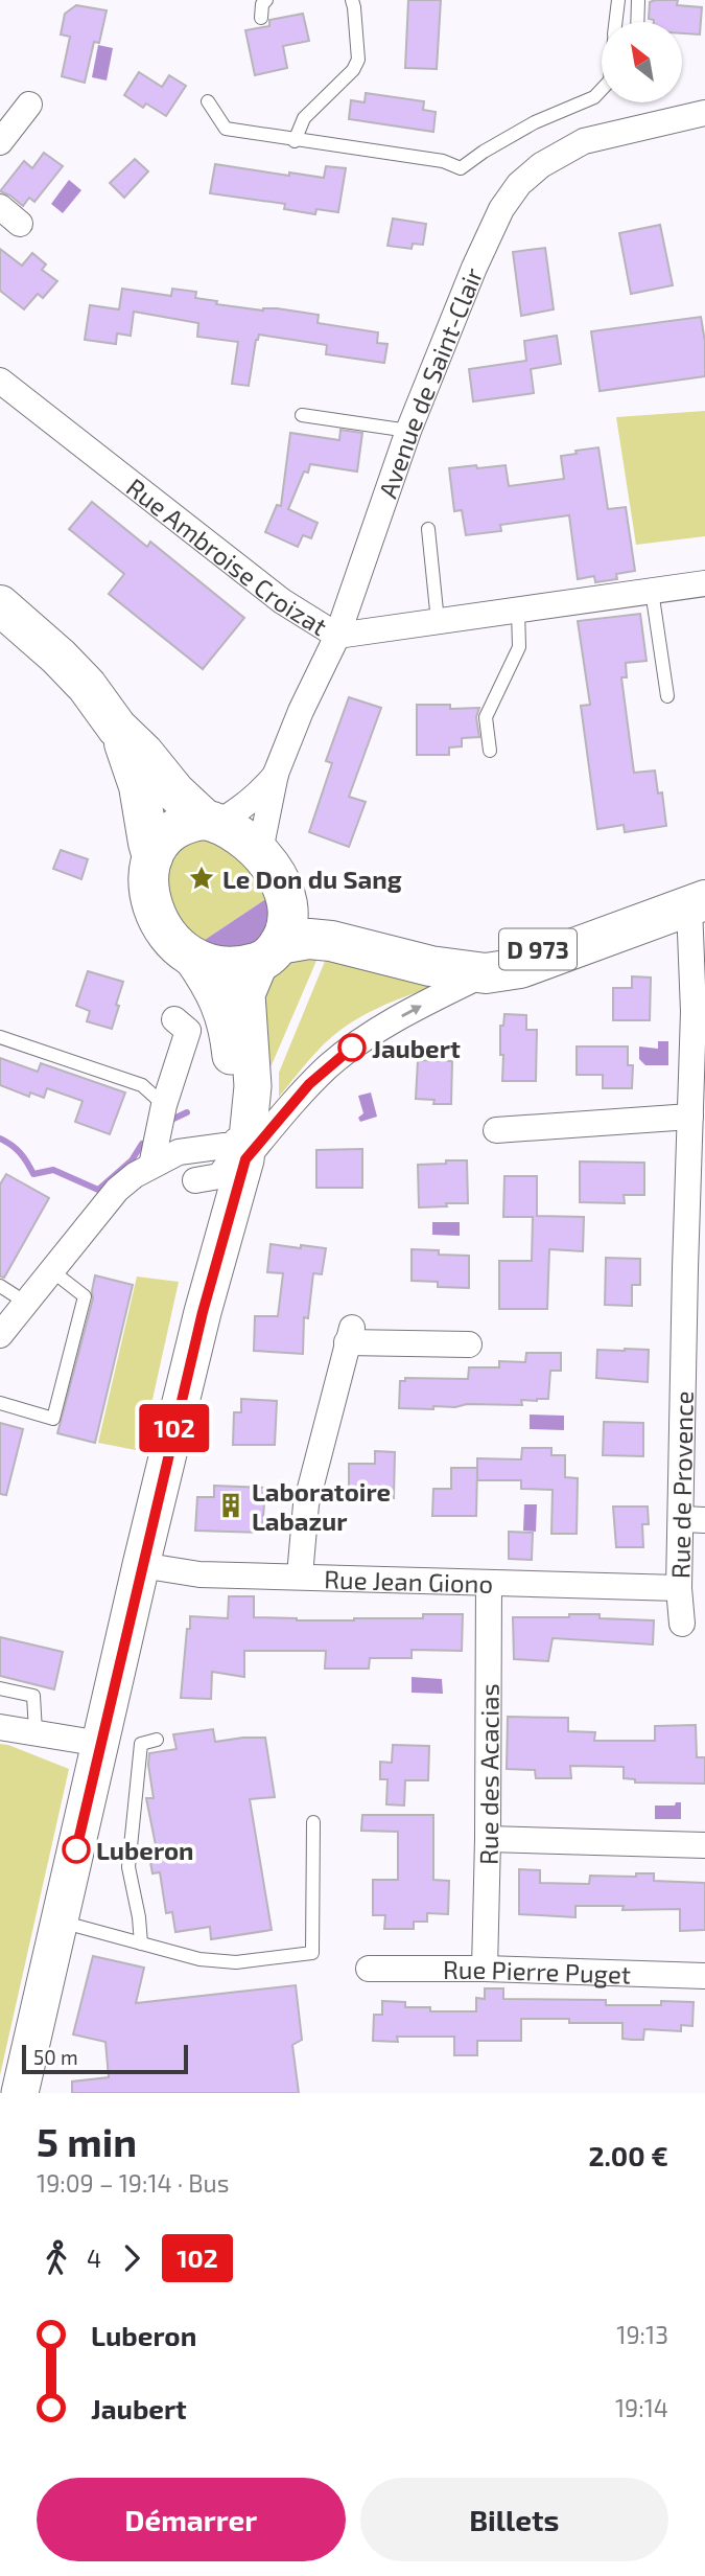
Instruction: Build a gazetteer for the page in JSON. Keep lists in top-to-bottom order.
{
  "streets": {
    "main road": ["D 973"],
    "street": [
      "Avenue de Saint-Clair",
      "Rue Ambroise Croizat",
      "Rue de Provence",
      "Rue Jean Giono",
      "Rue des Acacias",
      "Rue Pierre Puget"
    ]
  },
  "crossings": [
    ["Avenue de Saint-Clair", "Rue Ambroise Croizat"],
    ["Avenue de Saint-Clair", "D 973"],
    ["D 973", "Rue de Provence"],
    ["Rue de Provence", "Rue Jean Giono"],
    ["Rue Jean Giono", "Rue des Acacias"],
    ["Rue des Acacias", "Rue Pierre Puget"]
  ],
  "places": {
    "place": ["Le Don du Sang"],
    "other": ["Jaubert", "Luberon"],
    "building": ["Laboratoire Labazur"]
  },
  "lines": ["bus line 102"],
  "scale_bar": "50 m",
  "north": "top left",
  "page": {
    "on_map": "102",
    "scale": "50 m",
    "heading": ["5 min", "19:09 – 19:14 · Bus", "2.00 €"],
    "legs": ["4", "102"],
    "list": [
      {
        "name": "Luberon",
        "value": "19:13"
      },
      {
        "name": "Jaubert",
        "value": "19:14"
      }
    ],
    "buttons": ["Démarrer", "Billets"]
  }
}
